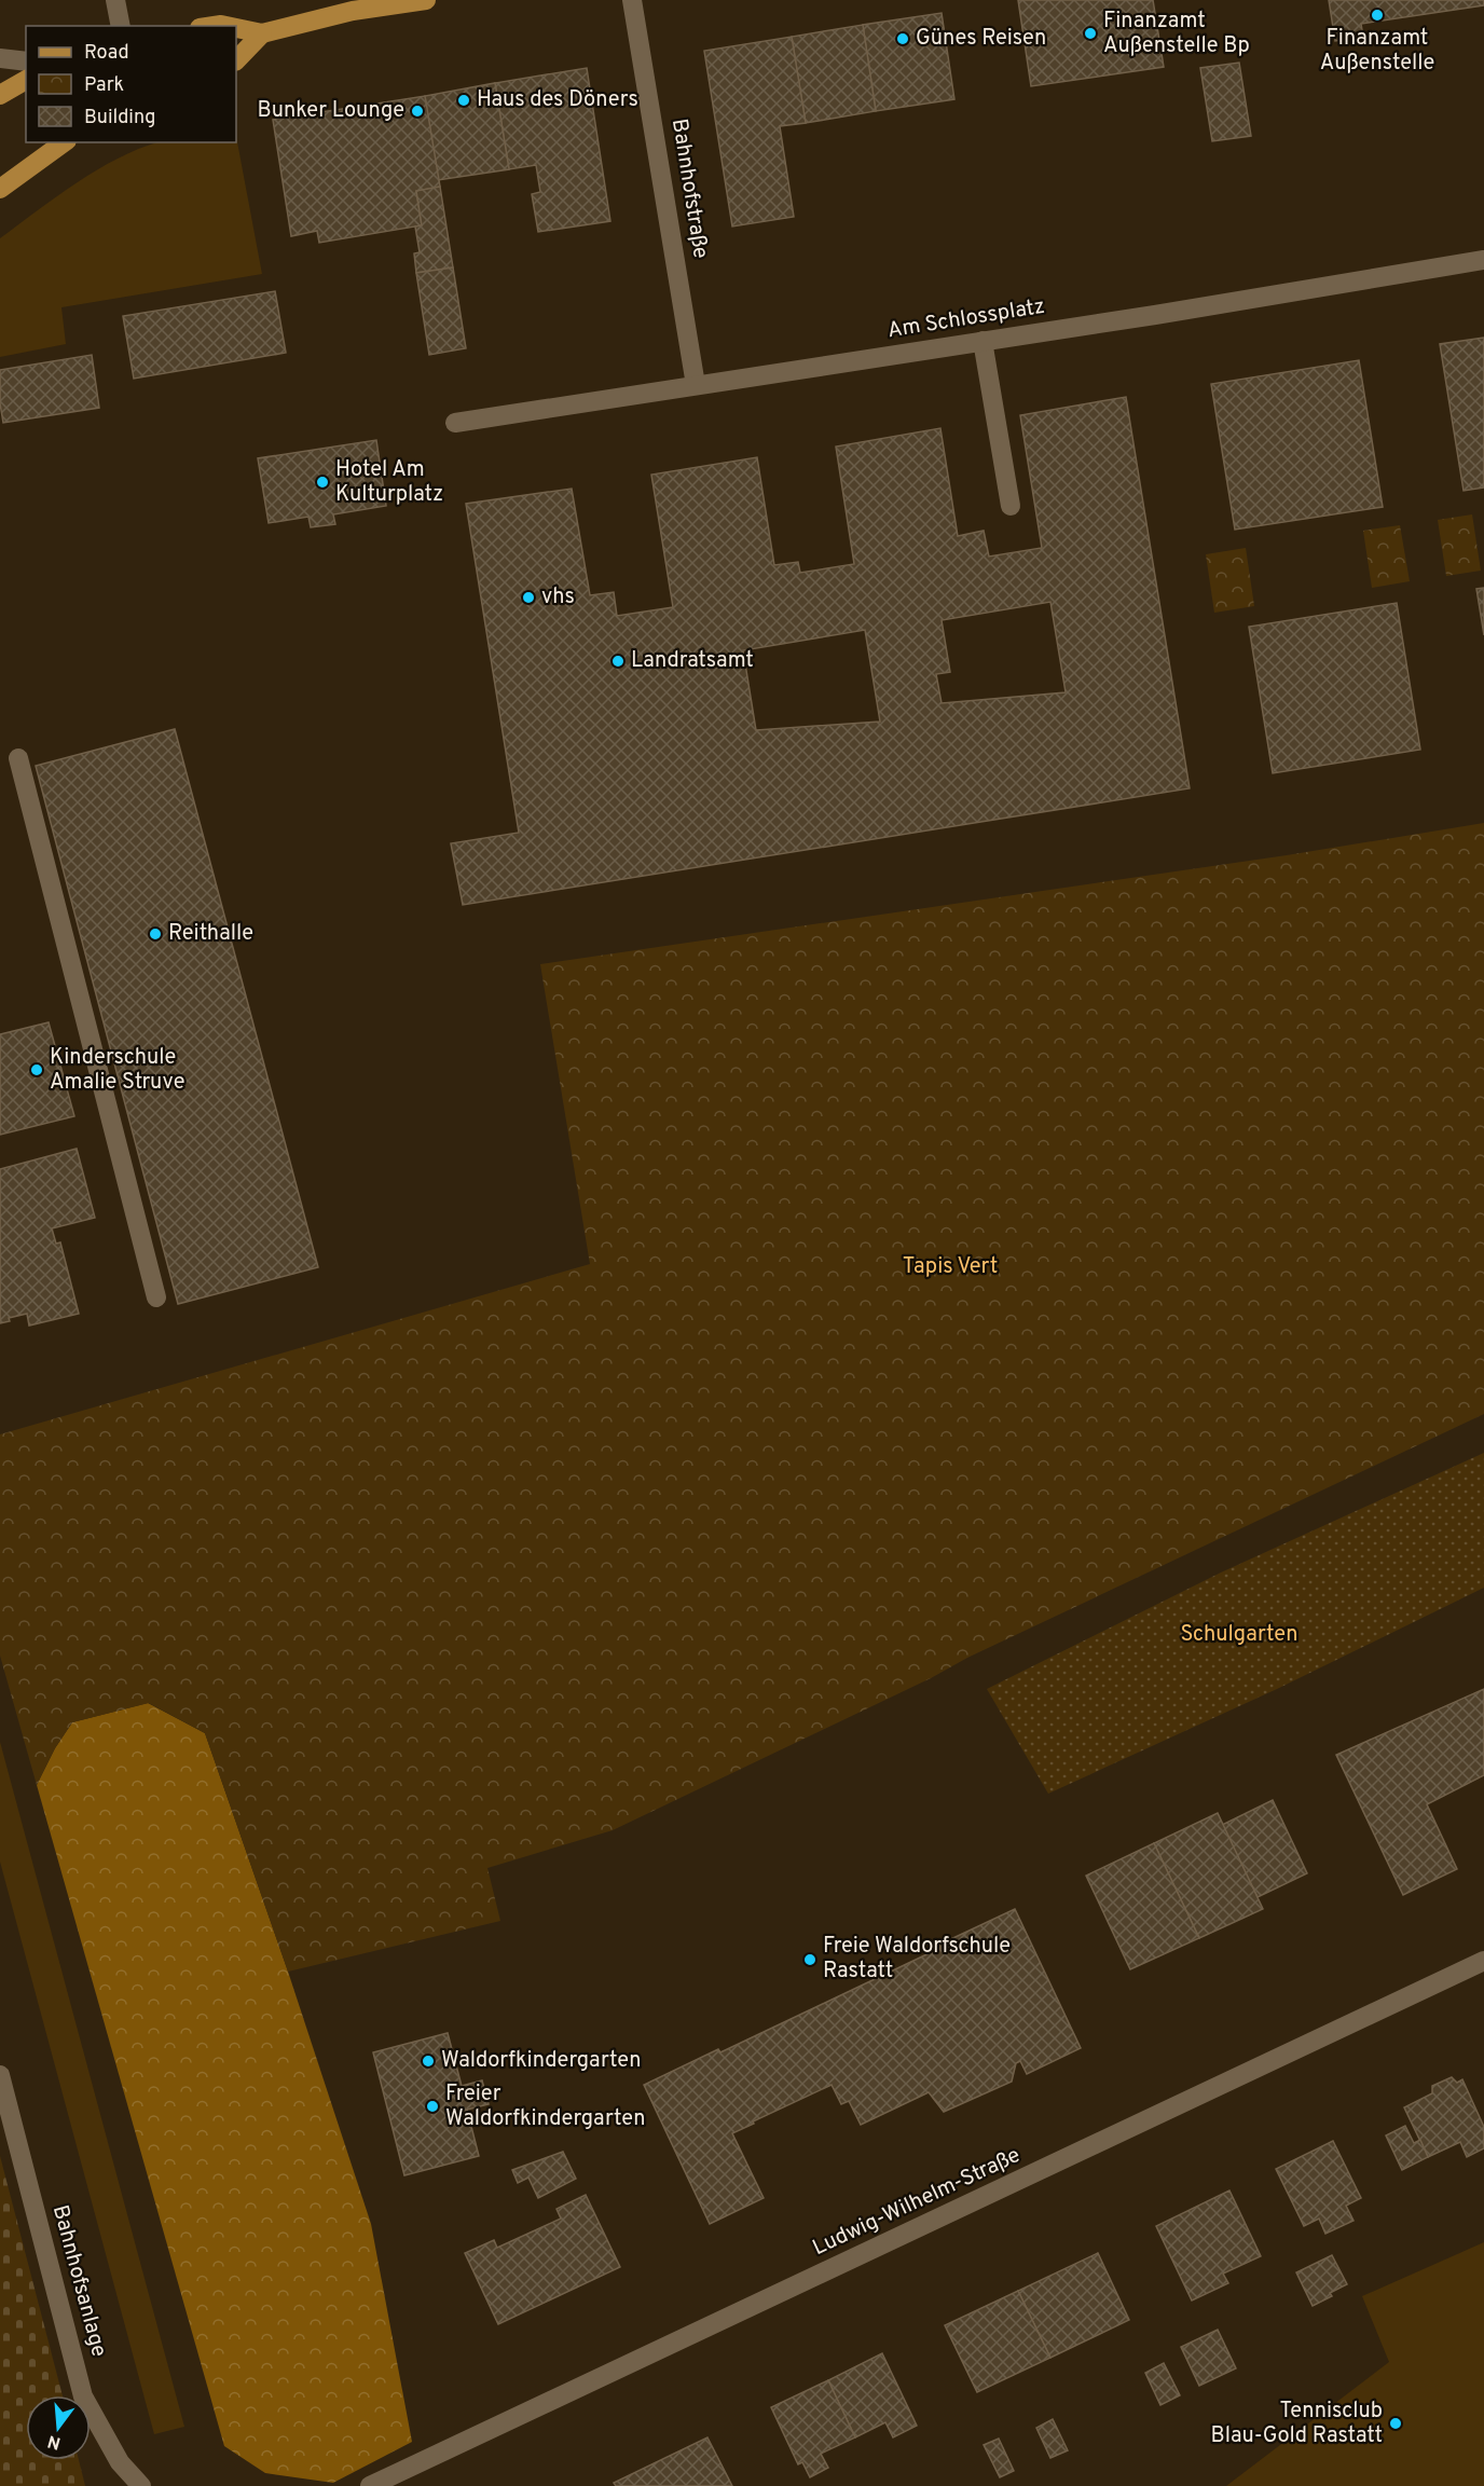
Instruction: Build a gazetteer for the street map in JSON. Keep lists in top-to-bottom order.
{
  "streets": {
    "street": [
      "Bahnhofstraße",
      "Am Schlossplatz",
      "Ludwig-Wilhelm-Straße",
      "Bahnhofsanlage"
    ]
  },
  "crossings": [
    ["Bahnhofstraße", "Am Schlossplatz"]
  ],
  "parks": ["Tapis Vert", "Schulgarten"],
  "places": [
    "Finanzamt Außenstelle",
    "Finanzamt Außenstelle Bp",
    "Günes Reisen",
    "Haus des Döners",
    "Bunker Lounge",
    "Hotel Am Kulturplatz",
    "vhs",
    "Landratsamt",
    "Reithalle",
    "Kinderschule Amalie Struve",
    "Freie Waldorfschule Rastatt",
    "Waldorfkindergarten",
    "Freier Waldorfkindergarten",
    "Tennisclub Blau-Gold Rastatt"
  ],
  "legend": ["Road", "Park", "Building"],
  "north": "bottom"
}
